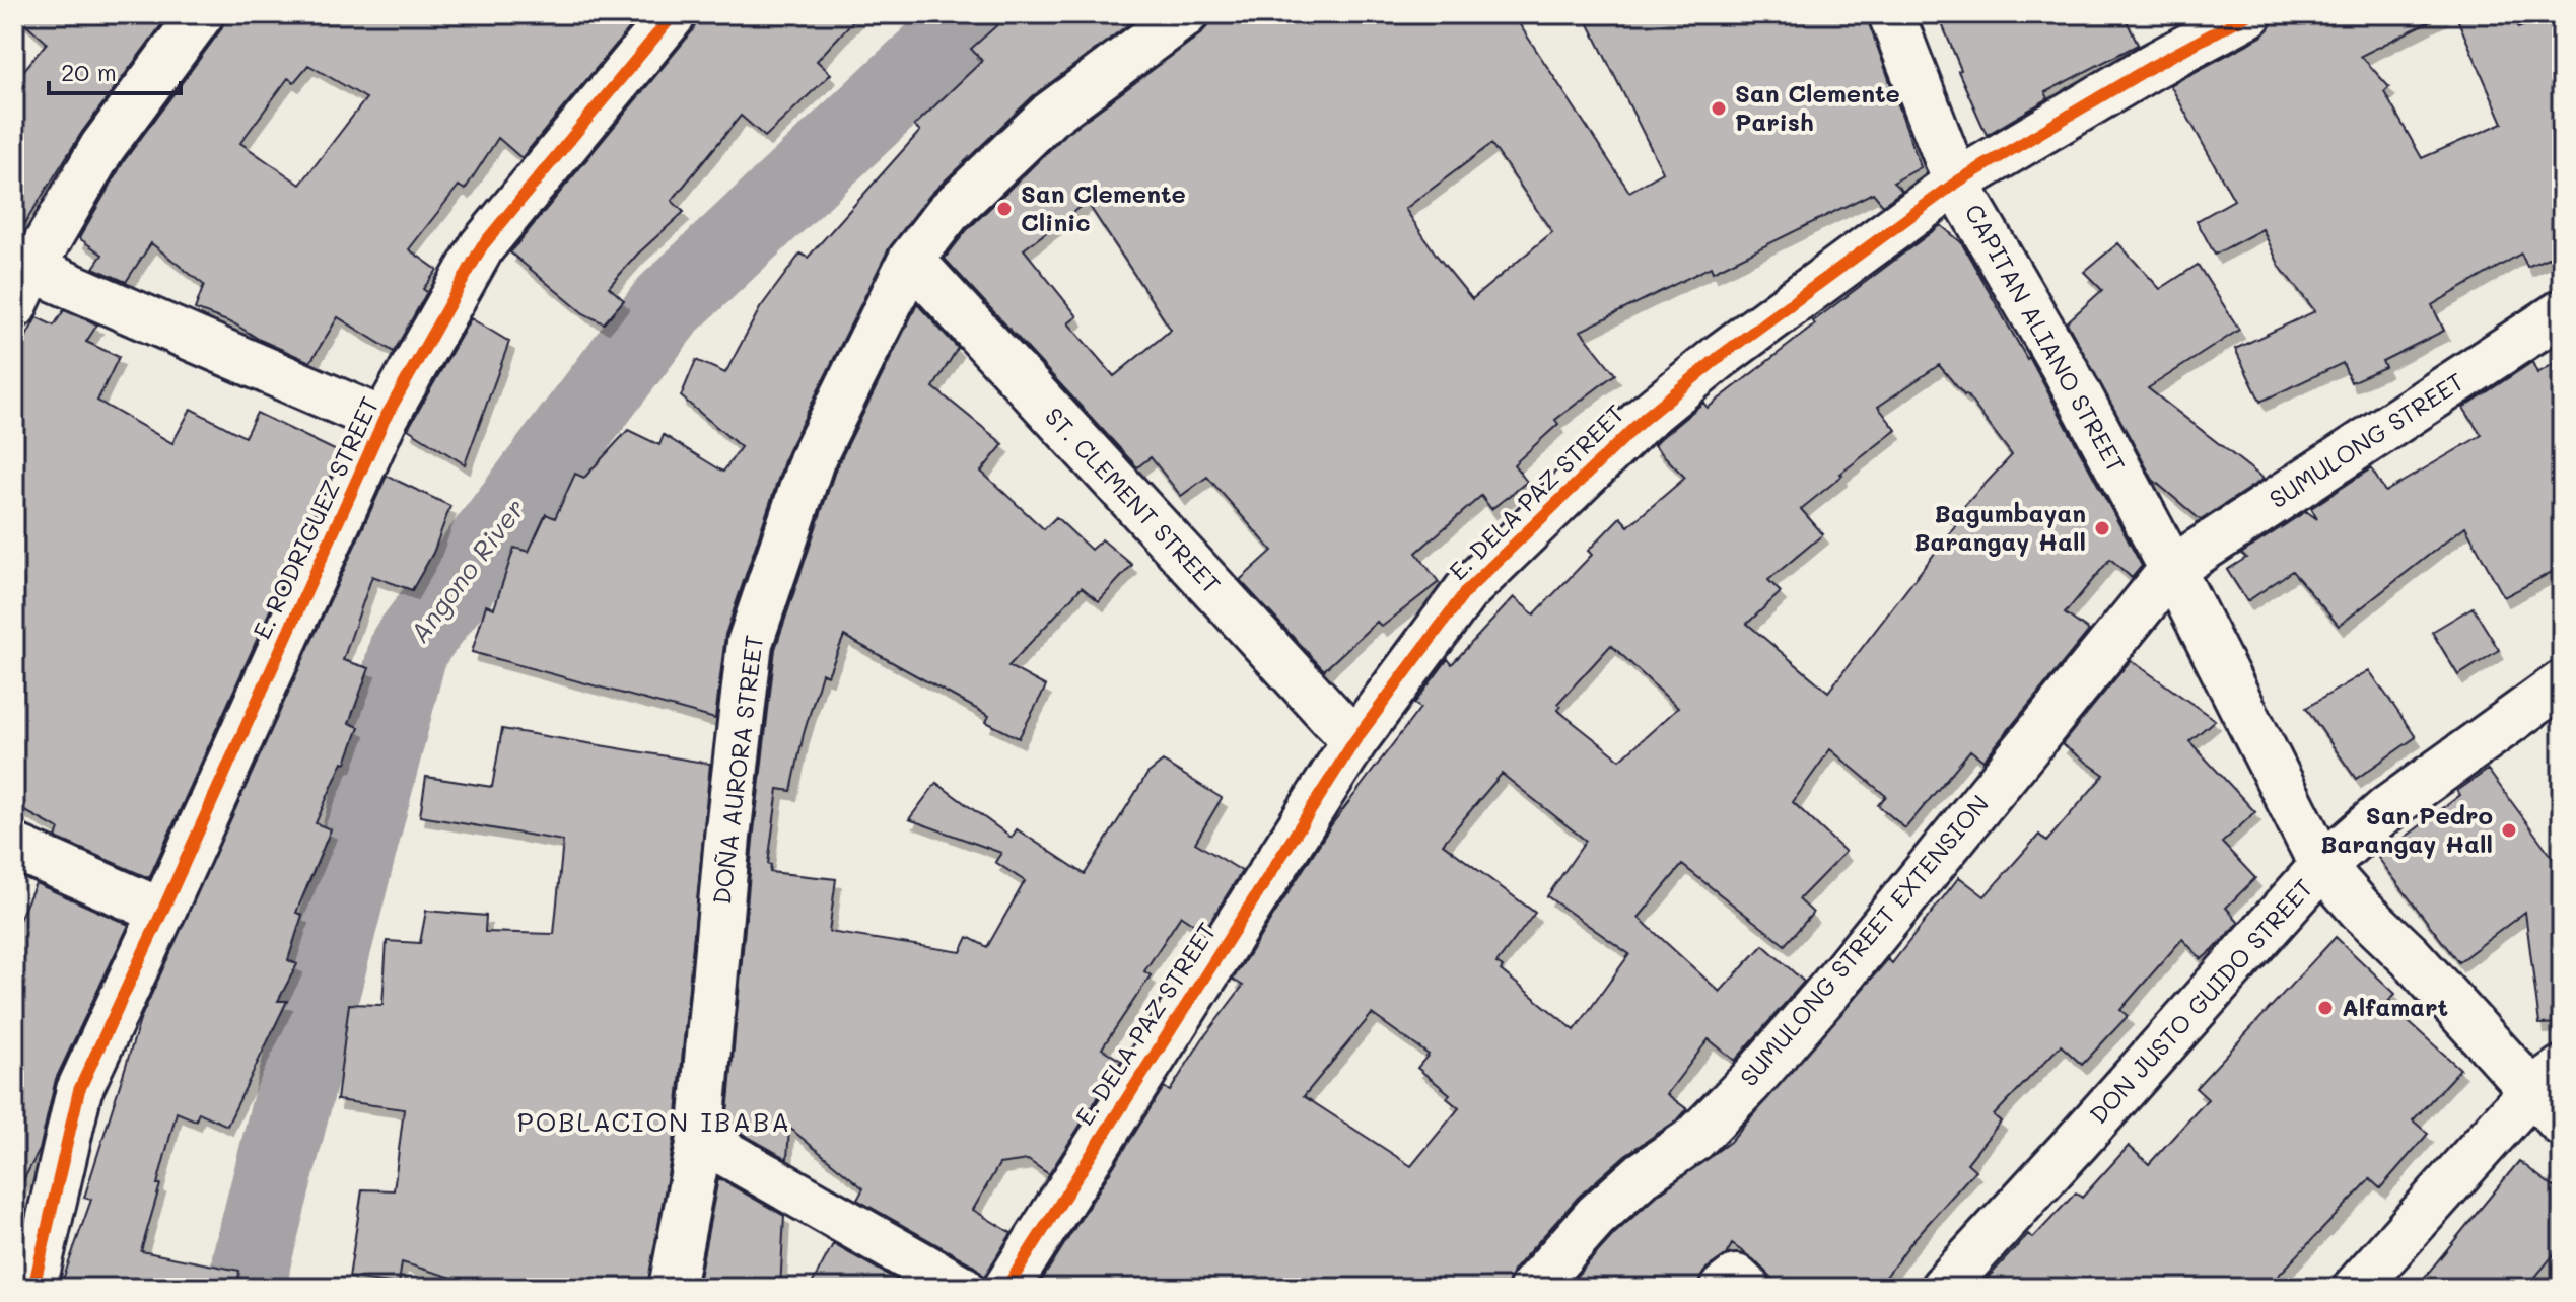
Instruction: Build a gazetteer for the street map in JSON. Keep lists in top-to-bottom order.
{
  "streets": {
    "street": [
      "CAPITAN ALIANO STREET",
      "SUMULONG STREET",
      "E. DELA PAZ STREET",
      "ST. CLEMENT STREET",
      "E. RODRIGUEZ STREET",
      "DOÑA AURORA STREET",
      "SUMULONG STREET EXTENSION",
      "DON JUSTO GUIDO STREET"
    ]
  },
  "crossings": [
    ["CAPITAN ALIANO STREET", "SUMULONG STREET"],
    ["CAPITAN ALIANO STREET", "E. DELA PAZ STREET"],
    ["CAPITAN ALIANO STREET", "SUMULONG STREET EXTENSION"],
    ["CAPITAN ALIANO STREET", "DON JUSTO GUIDO STREET"],
    ["SUMULONG STREET", "SUMULONG STREET EXTENSION"],
    ["E. DELA PAZ STREET", "ST. CLEMENT STREET"],
    ["ST. CLEMENT STREET", "DOÑA AURORA STREET"]
  ],
  "districts": ["POBLACION IBABA"],
  "water": ["Angono River"],
  "places": [
    "San Clemente Parish",
    "San Clemente Clinic",
    "Bagumbayan Barangay Hall",
    "San Pedro Barangay Hall",
    "Alfamart"
  ],
  "scale_bar": "20 m"
}
